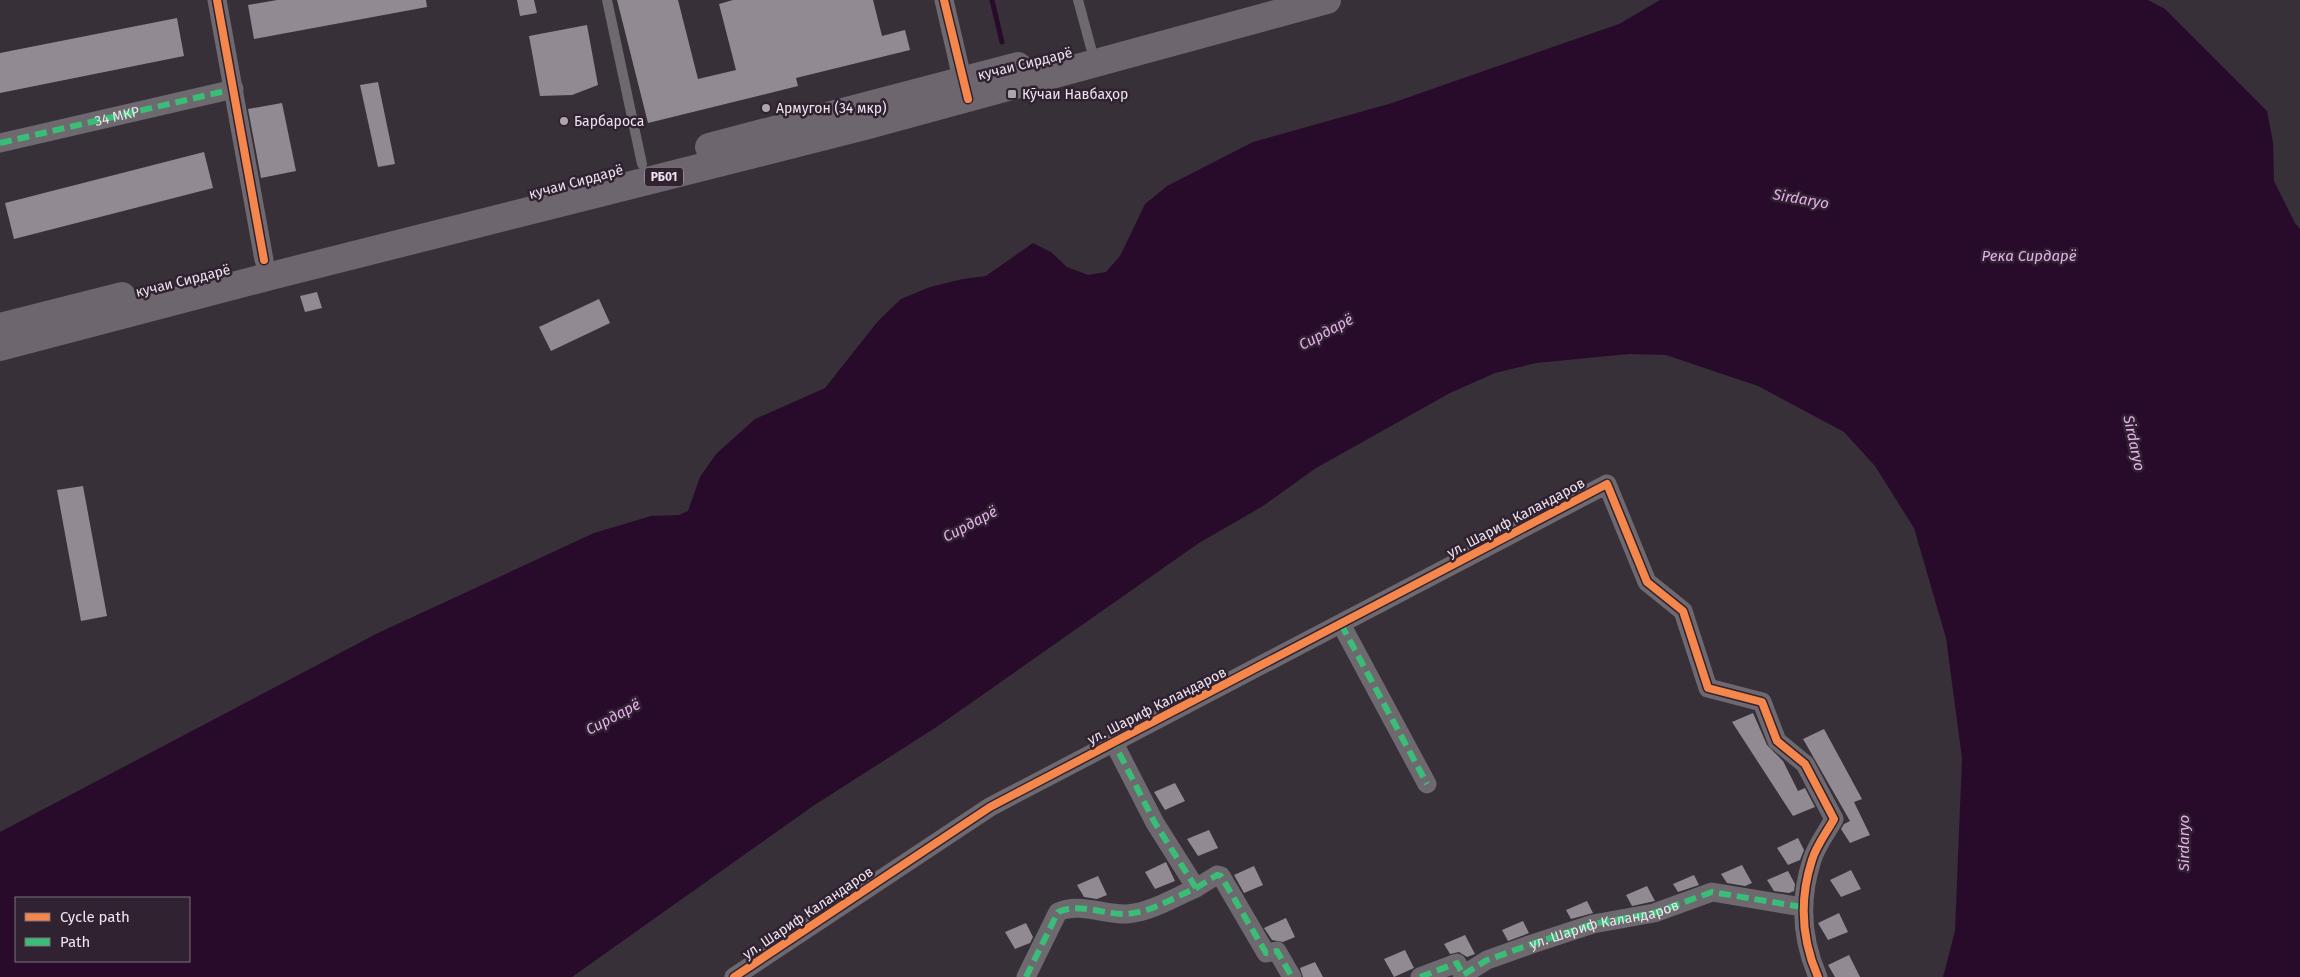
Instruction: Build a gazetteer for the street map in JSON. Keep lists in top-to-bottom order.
{
  "streets": {
    "highway": ["кучаи Сирдарё", "РБ01"],
    "street": ["34 МКР", "ул. Шариф Каландаров"]
  },
  "crossings": [
    ["кучаи Сирдарё", "РБ01"]
  ],
  "water": ["Sirdaryo", "Река Сирдарё", "Сирдарё"],
  "places": {
    "transit": ["Кӯчаи Навбаҳор"],
    "other": ["Армугон (34 мкр)", "Барбароса"]
  },
  "legend": ["Cycle path", "Path"]
}
